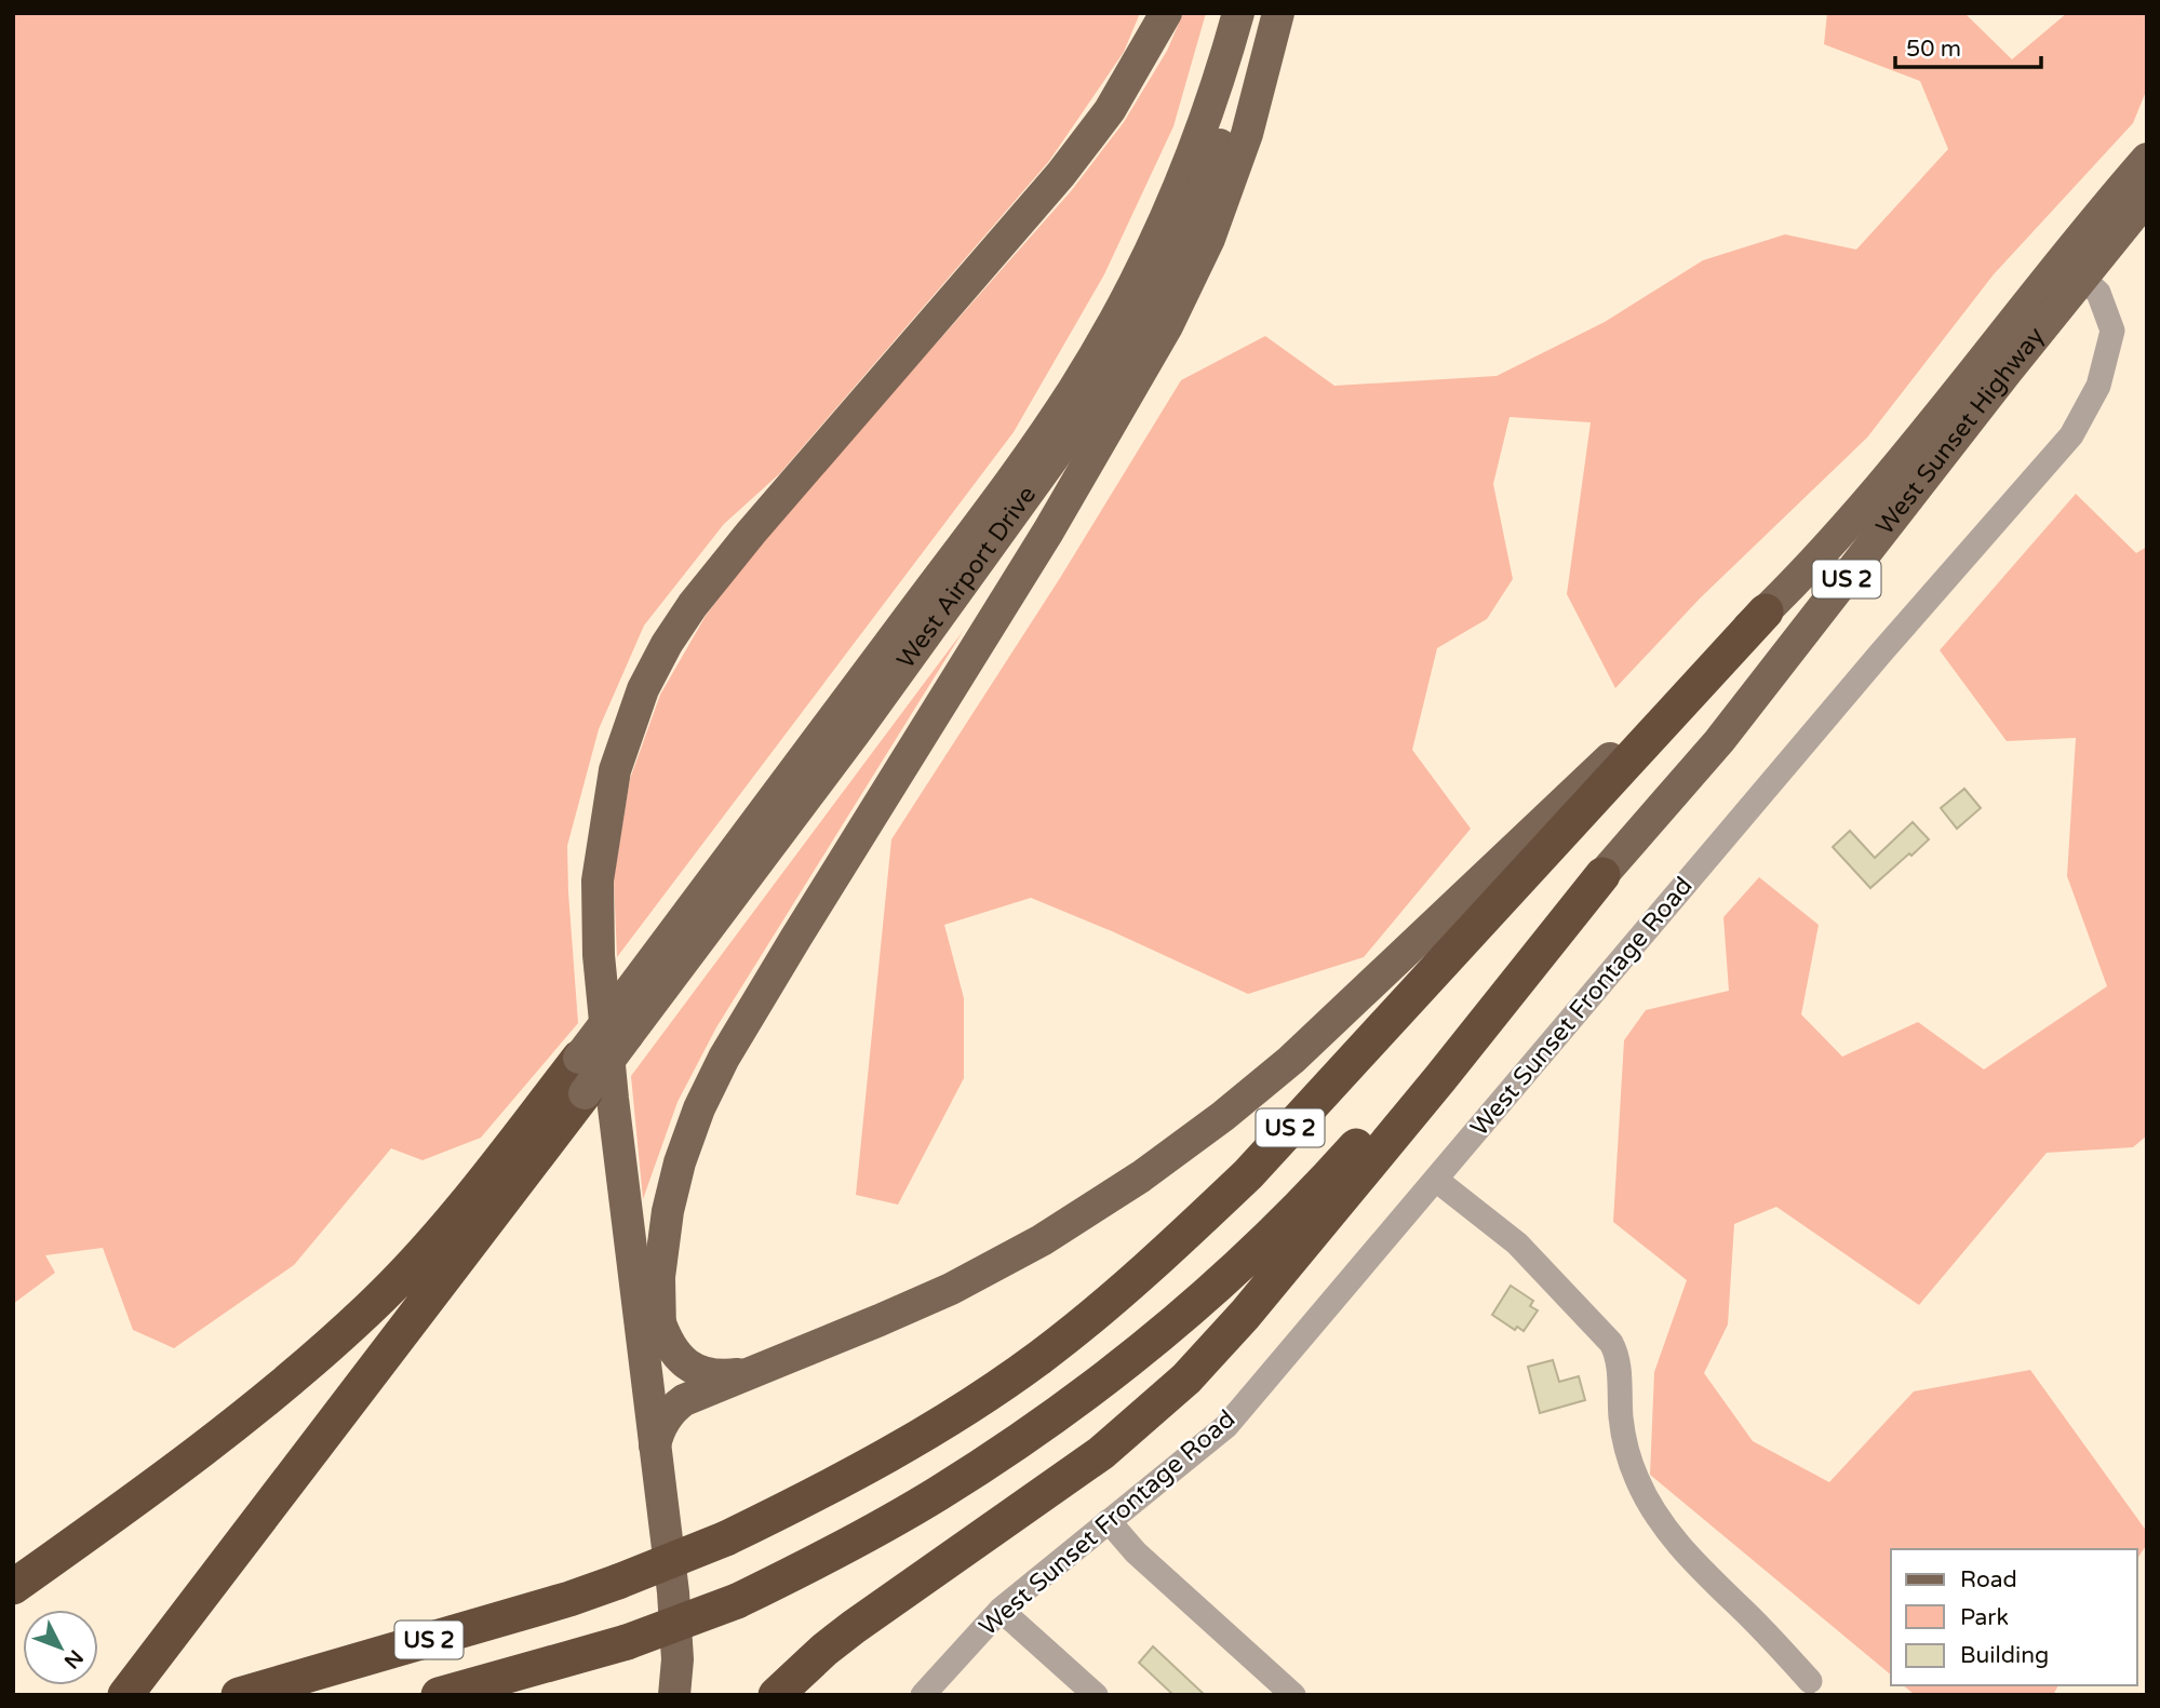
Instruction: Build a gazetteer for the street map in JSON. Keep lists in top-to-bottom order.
{
  "streets": {
    "highway": ["US 2"],
    "main road": ["West Sunset Highway", "West Airport Drive"],
    "street": ["West Sunset Frontage Road"]
  },
  "crossings": [
    ["West Sunset Highway", "US 2"],
    ["West Sunset Highway", "West Sunset Frontage Road"]
  ],
  "legend": ["Road", "Park", "Building"],
  "scale_bar": "50 m",
  "north": "bottom right"
}
